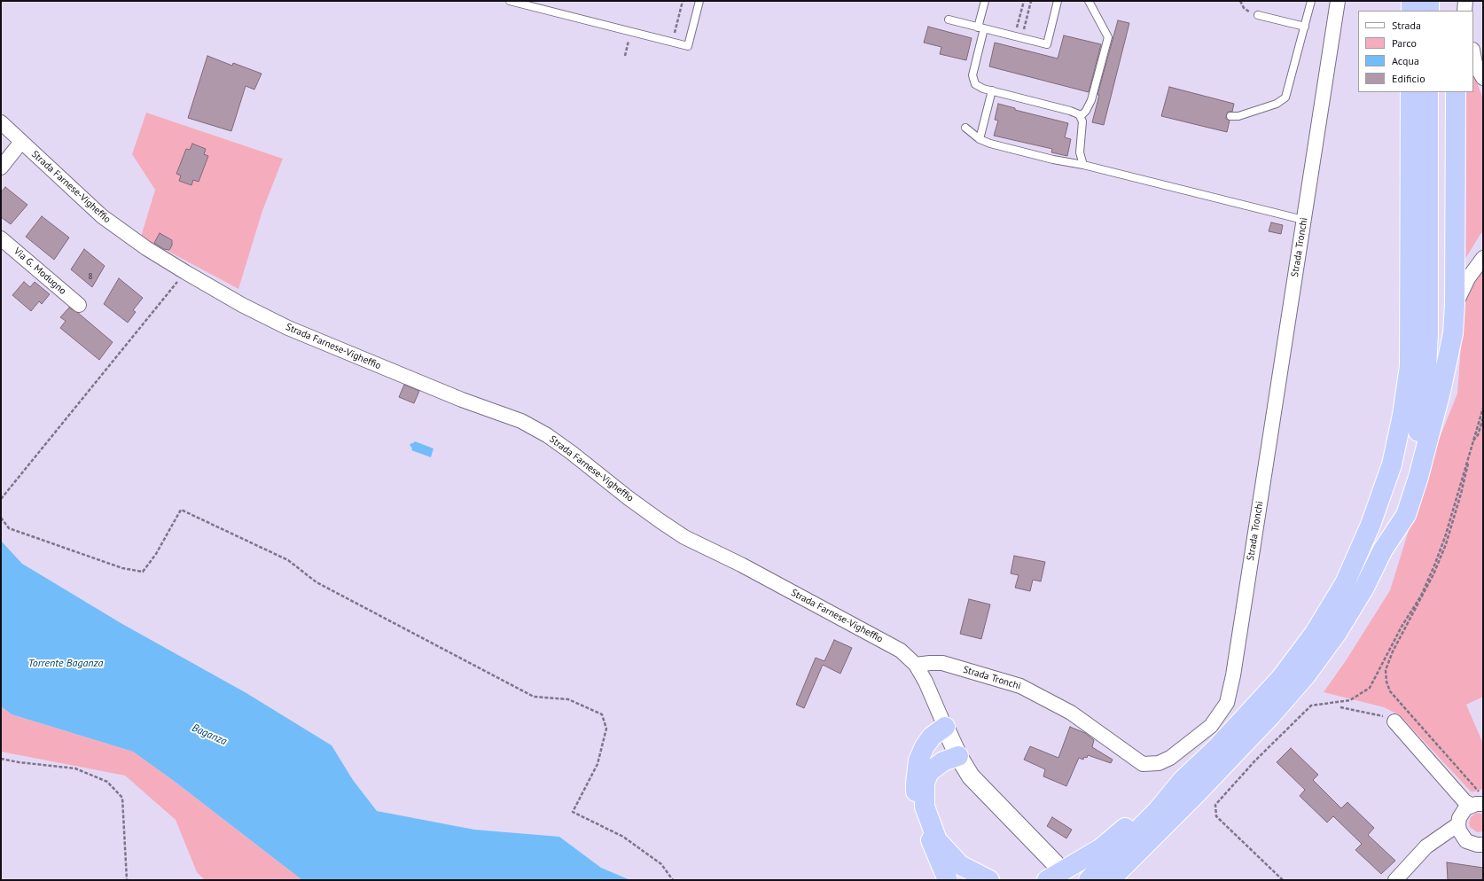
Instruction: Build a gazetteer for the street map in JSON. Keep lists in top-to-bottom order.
{
  "streets": {
    "street": ["Strada Farnese-Vigheffio", "Strada Tronchi", "Via G. Modugno"]
  },
  "crossings": [
    ["Strada Farnese-Vigheffio", "Strada Tronchi"]
  ],
  "water": ["Torrente Baganza", "Baganza"],
  "house_numbers": ["8"],
  "legend": [
    "Strada",
    "Parco",
    "Acqua",
    "Edificio"
  ]
}
